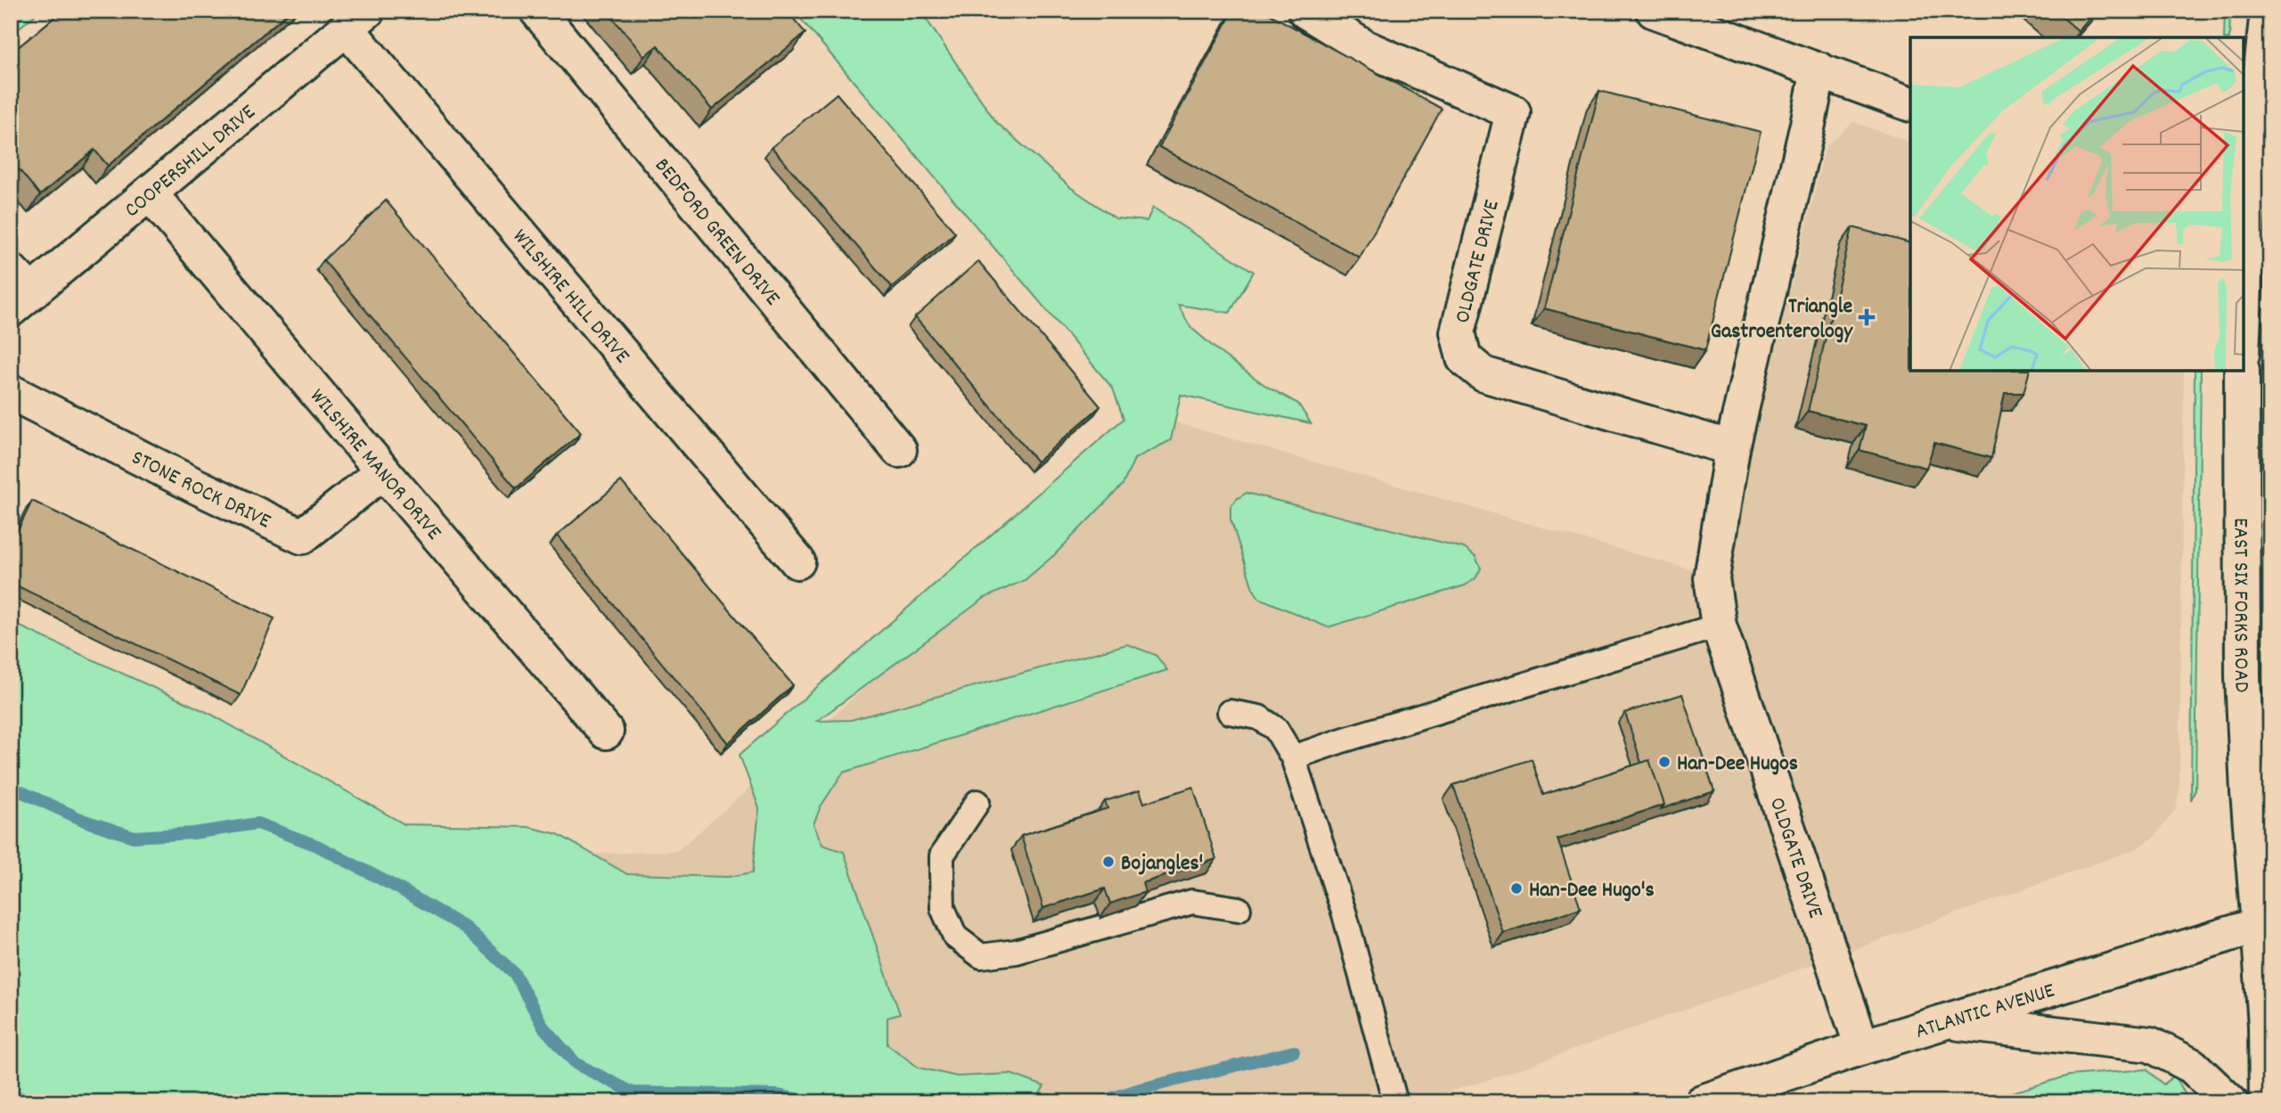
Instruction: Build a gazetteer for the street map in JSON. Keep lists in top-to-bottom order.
{
  "streets": {
    "street": [
      "COOPERSHILL DRIVE",
      "BEDFORD GREEN DRIVE",
      "OLDGATE DRIVE",
      "WILSHIRE HILL DRIVE",
      "WILSHIRE MANOR DRIVE",
      "STONE ROCK DRIVE",
      "EAST SIX FORKS ROAD",
      "ATLANTIC AVENUE"
    ]
  },
  "crossings": [
    ["COOPERSHILL DRIVE", "WILSHIRE HILL DRIVE"],
    ["COOPERSHILL DRIVE", "WILSHIRE MANOR DRIVE"],
    ["OLDGATE DRIVE", "ATLANTIC AVENUE"],
    ["WILSHIRE MANOR DRIVE", "STONE ROCK DRIVE"],
    ["EAST SIX FORKS ROAD", "ATLANTIC AVENUE"]
  ],
  "places": {
    "health": ["Triangle Gastroenterology"],
    "other": ["Han-Dee Hugos", "Bojangles'", "Han-Dee Hugo's"]
  }
}
